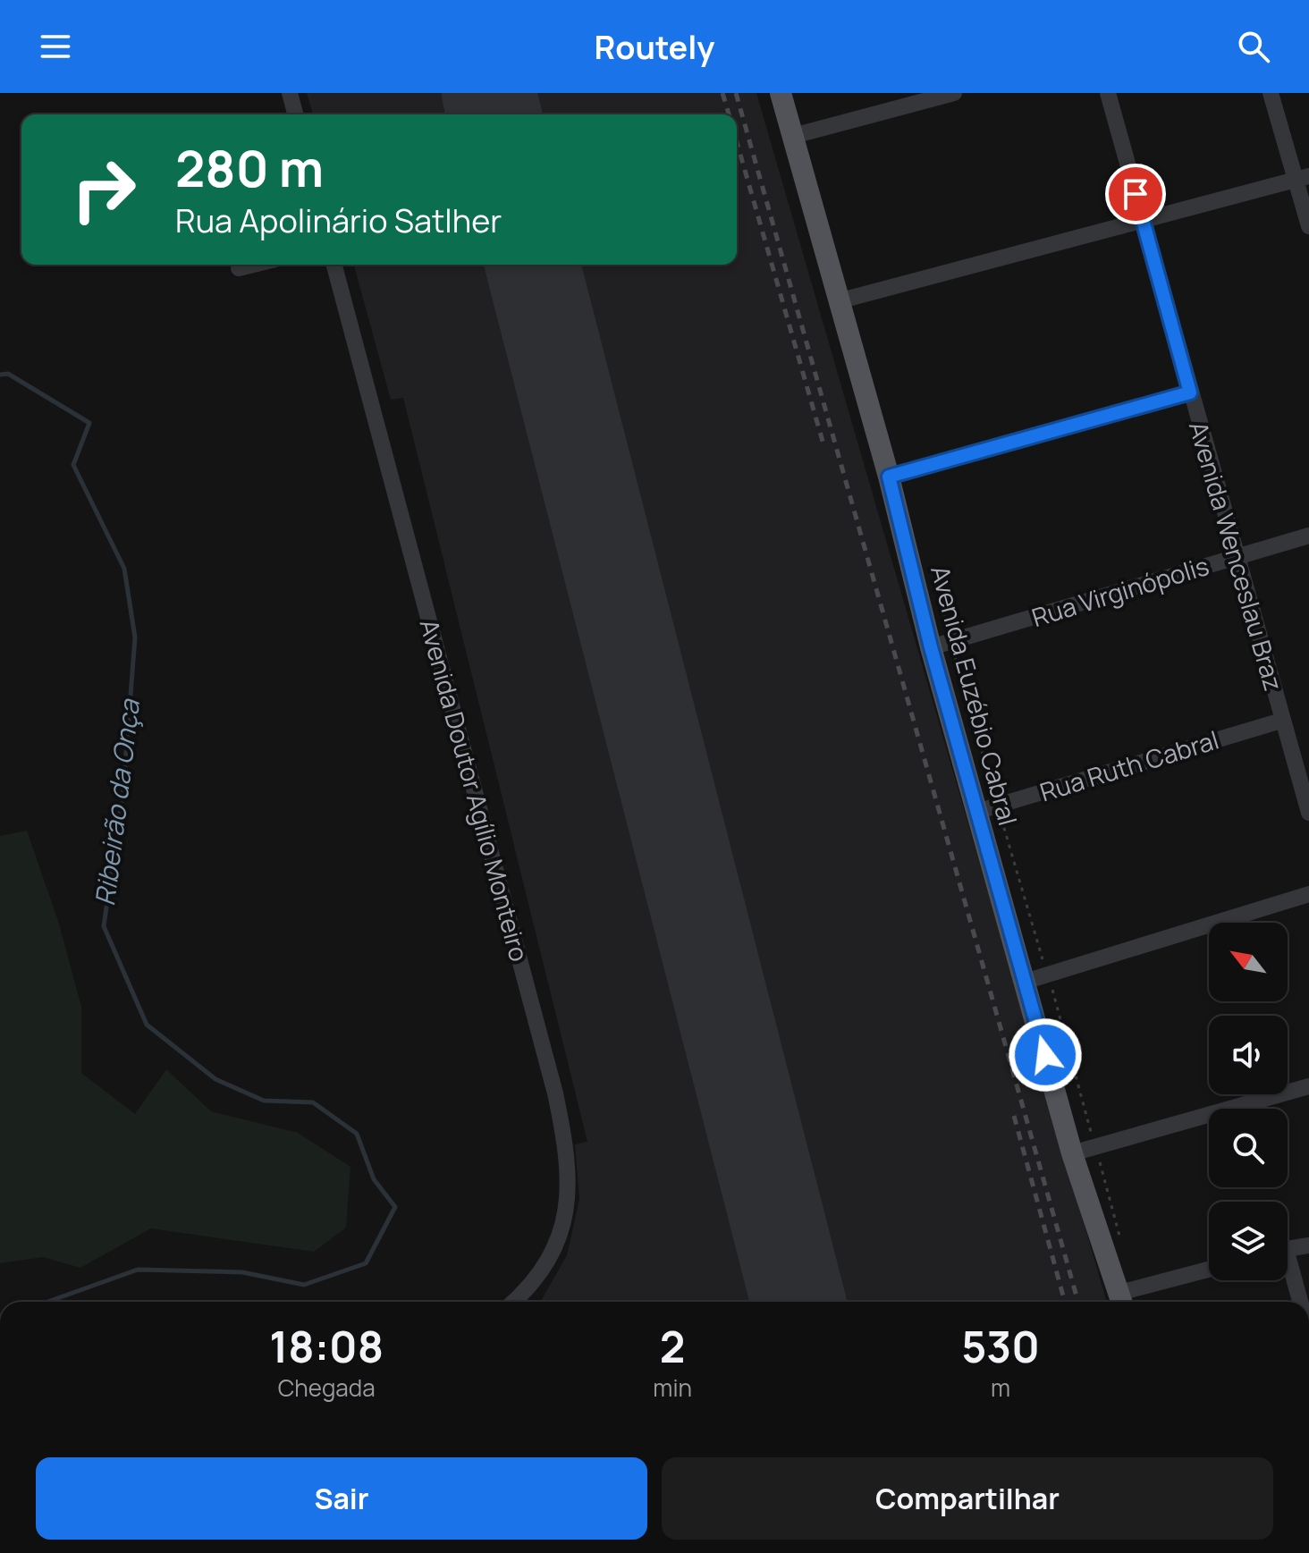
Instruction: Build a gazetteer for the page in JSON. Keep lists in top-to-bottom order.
{
  "streets": {
    "main road": ["Avenida Euzébio Cabral"],
    "street": [
      "Avenida Wenceslau Braz",
      "Rua Virginópolis",
      "Rua Ruth Cabral",
      "Avenida Doutor Agílio Monteiro"
    ]
  },
  "crossings": [
    ["Avenida Wenceslau Braz", "Rua Virginópolis"],
    ["Avenida Wenceslau Braz", "Rua Ruth Cabral"],
    ["Rua Virginópolis", "Avenida Euzébio Cabral"],
    ["Avenida Euzébio Cabral", "Rua Ruth Cabral"]
  ],
  "water": ["Ribeirão da Onça"],
  "north": "top left",
  "page": {
    "header": "Routely",
    "turn": ["280 m", "Rua Apolinário Satlher"],
    "eta": [
      "18:08",
      "Chegada",
      "2",
      "min",
      "530",
      "m"
    ],
    "buttons": ["Sair", "Compartilhar"]
  }
}
